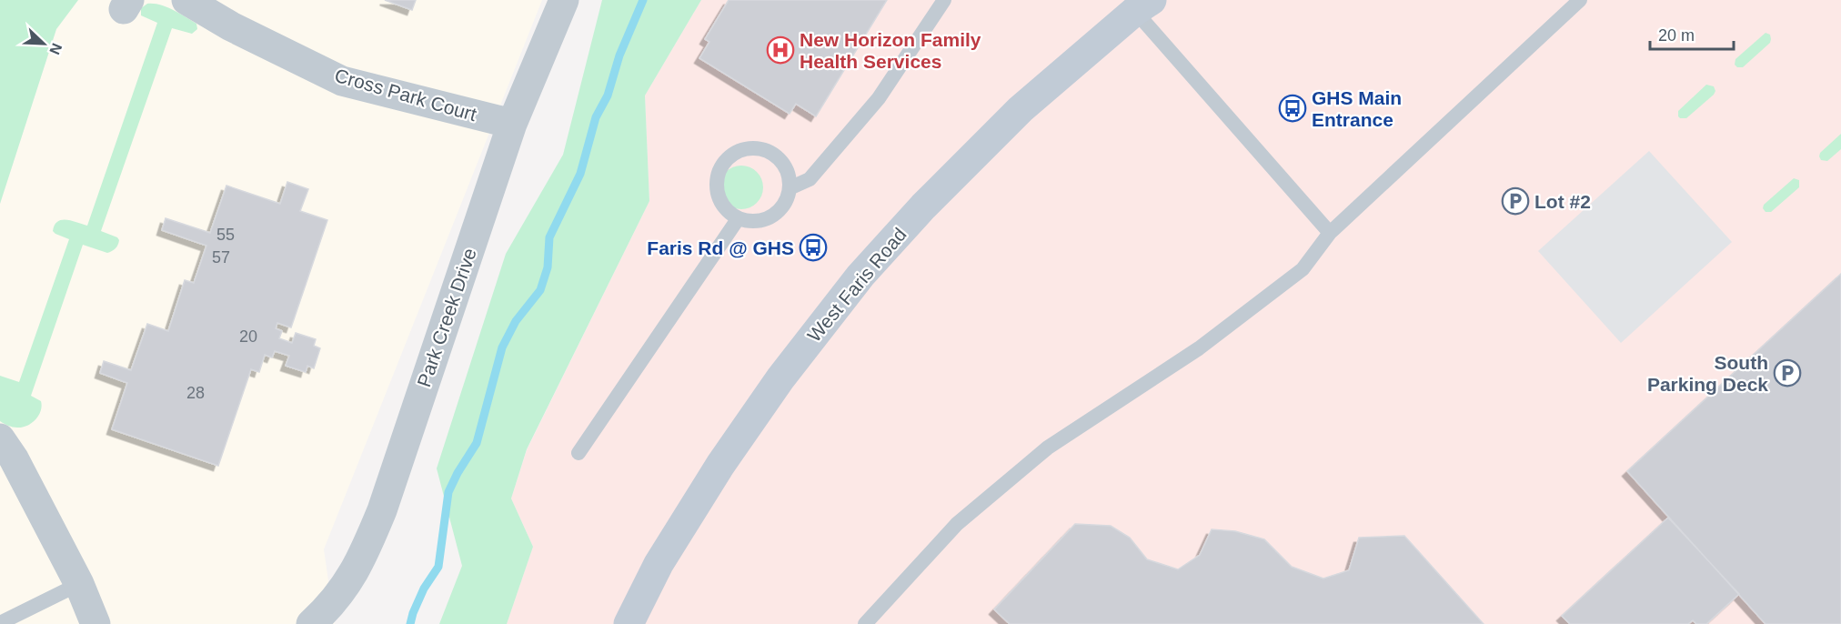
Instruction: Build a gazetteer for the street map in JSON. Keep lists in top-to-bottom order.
{
  "streets": {
    "main road": ["West Faris Road"],
    "street": ["Cross Park Court", "Park Creek Drive"]
  },
  "crossings": [
    ["Cross Park Court", "Park Creek Drive"]
  ],
  "places": {
    "hospital": ["New Horizon Family Health Services"],
    "bus stop": ["GHS Main Entrance", "Faris Rd @ GHS"],
    "parking": ["Lot #2", "South Parking Deck"]
  },
  "house_numbers": [
    "55",
    "57",
    "20",
    "28"
  ],
  "scale_bar": "20 m",
  "north": "bottom right"
}
